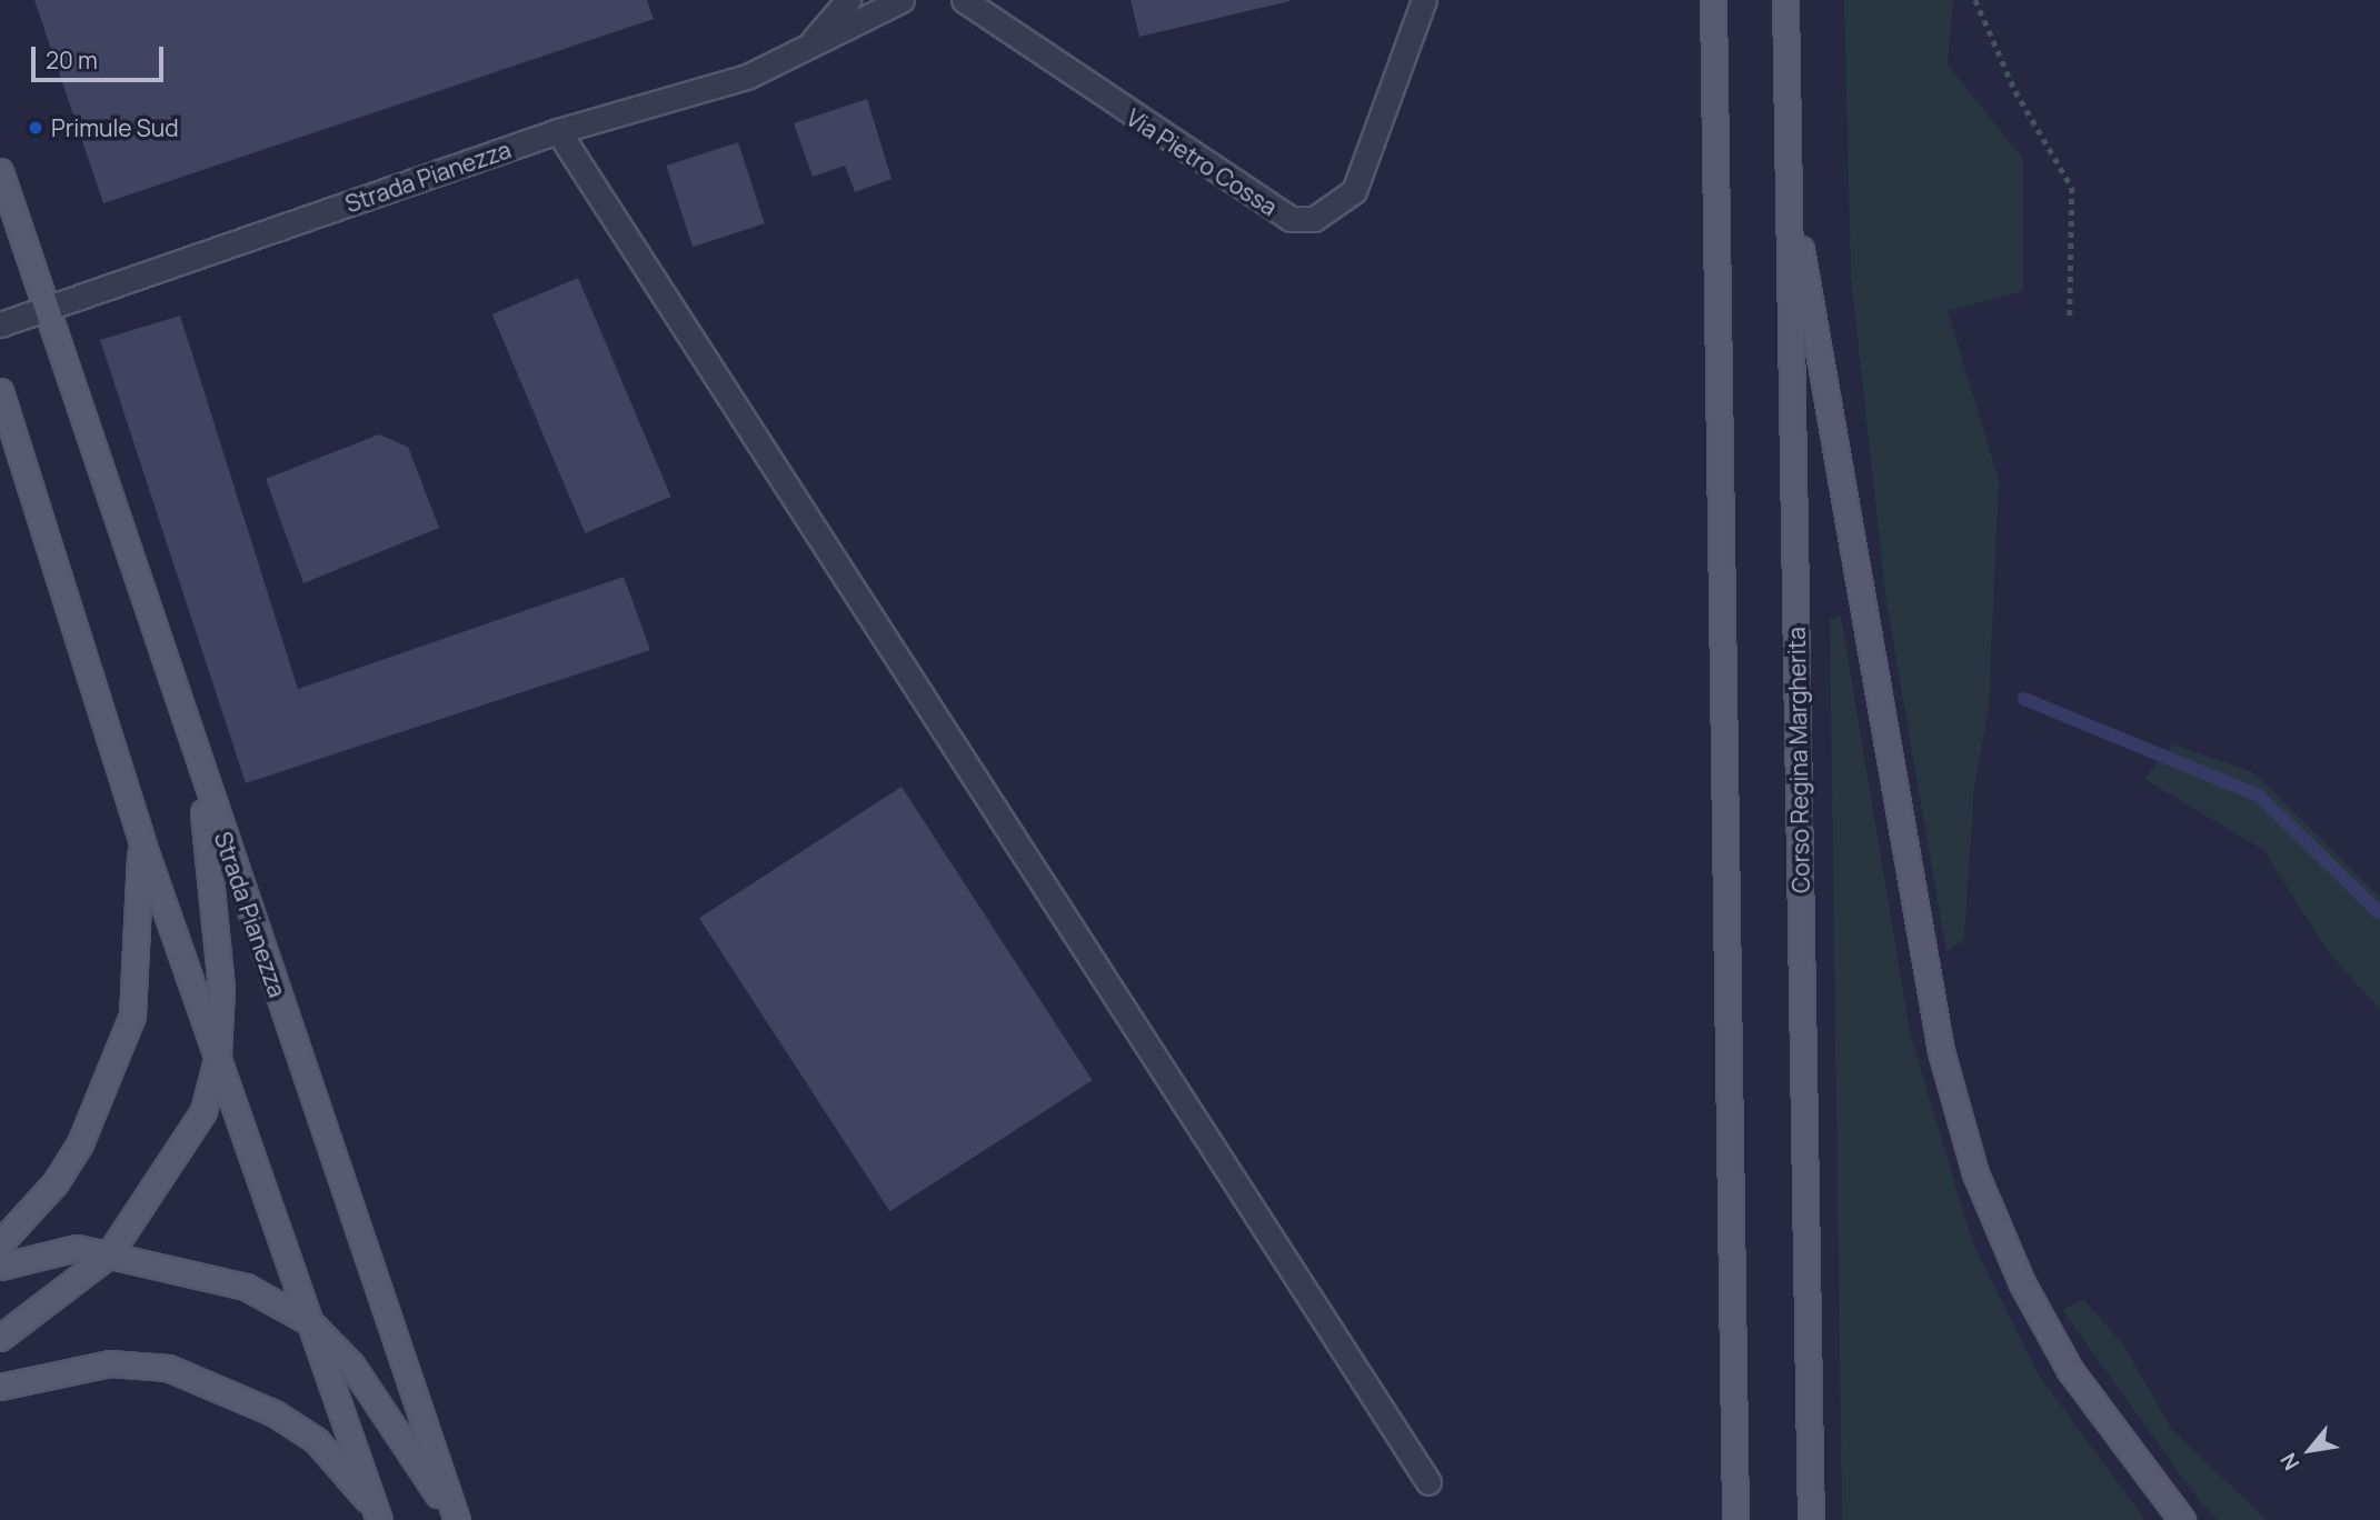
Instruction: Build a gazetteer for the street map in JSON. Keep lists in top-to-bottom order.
{
  "streets": {
    "main road": ["Strada Pianezza", "Corso Regina Margherita"],
    "street": ["Via Pietro Cossa"]
  },
  "places": ["Primule Sud"],
  "scale_bar": "20 m",
  "north": "bottom left"
}
